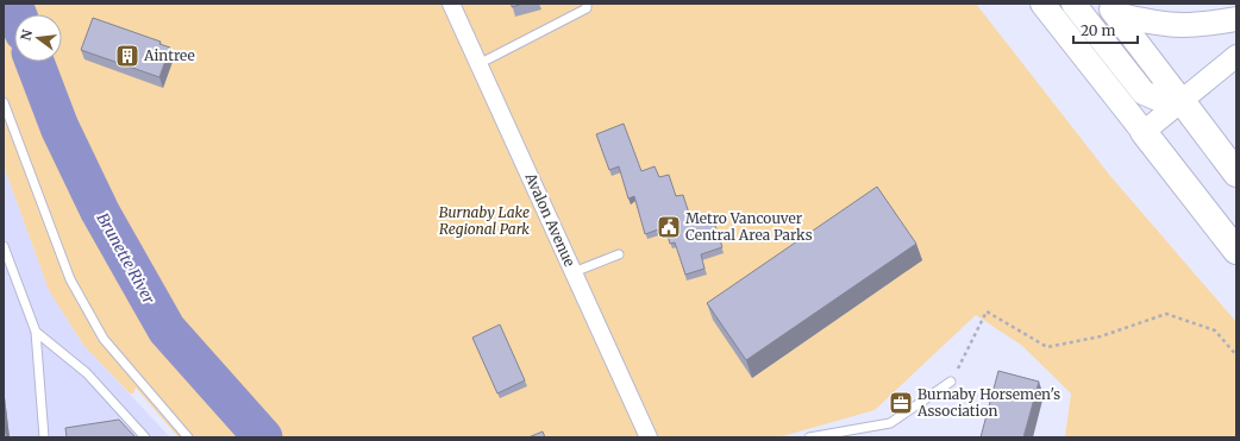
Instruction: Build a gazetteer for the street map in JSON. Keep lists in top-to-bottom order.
{
  "streets": {
    "street": ["Avalon Avenue"]
  },
  "water": ["Brunette River"],
  "parks": ["Burnaby Lake Regional Park"],
  "places": {
    "building": ["Aintree"],
    "public building": ["Metro Vancouver Central Area Parks"],
    "office": ["Burnaby Horsemen's Association"]
  },
  "scale_bar": "20 m",
  "north": "left"
}
